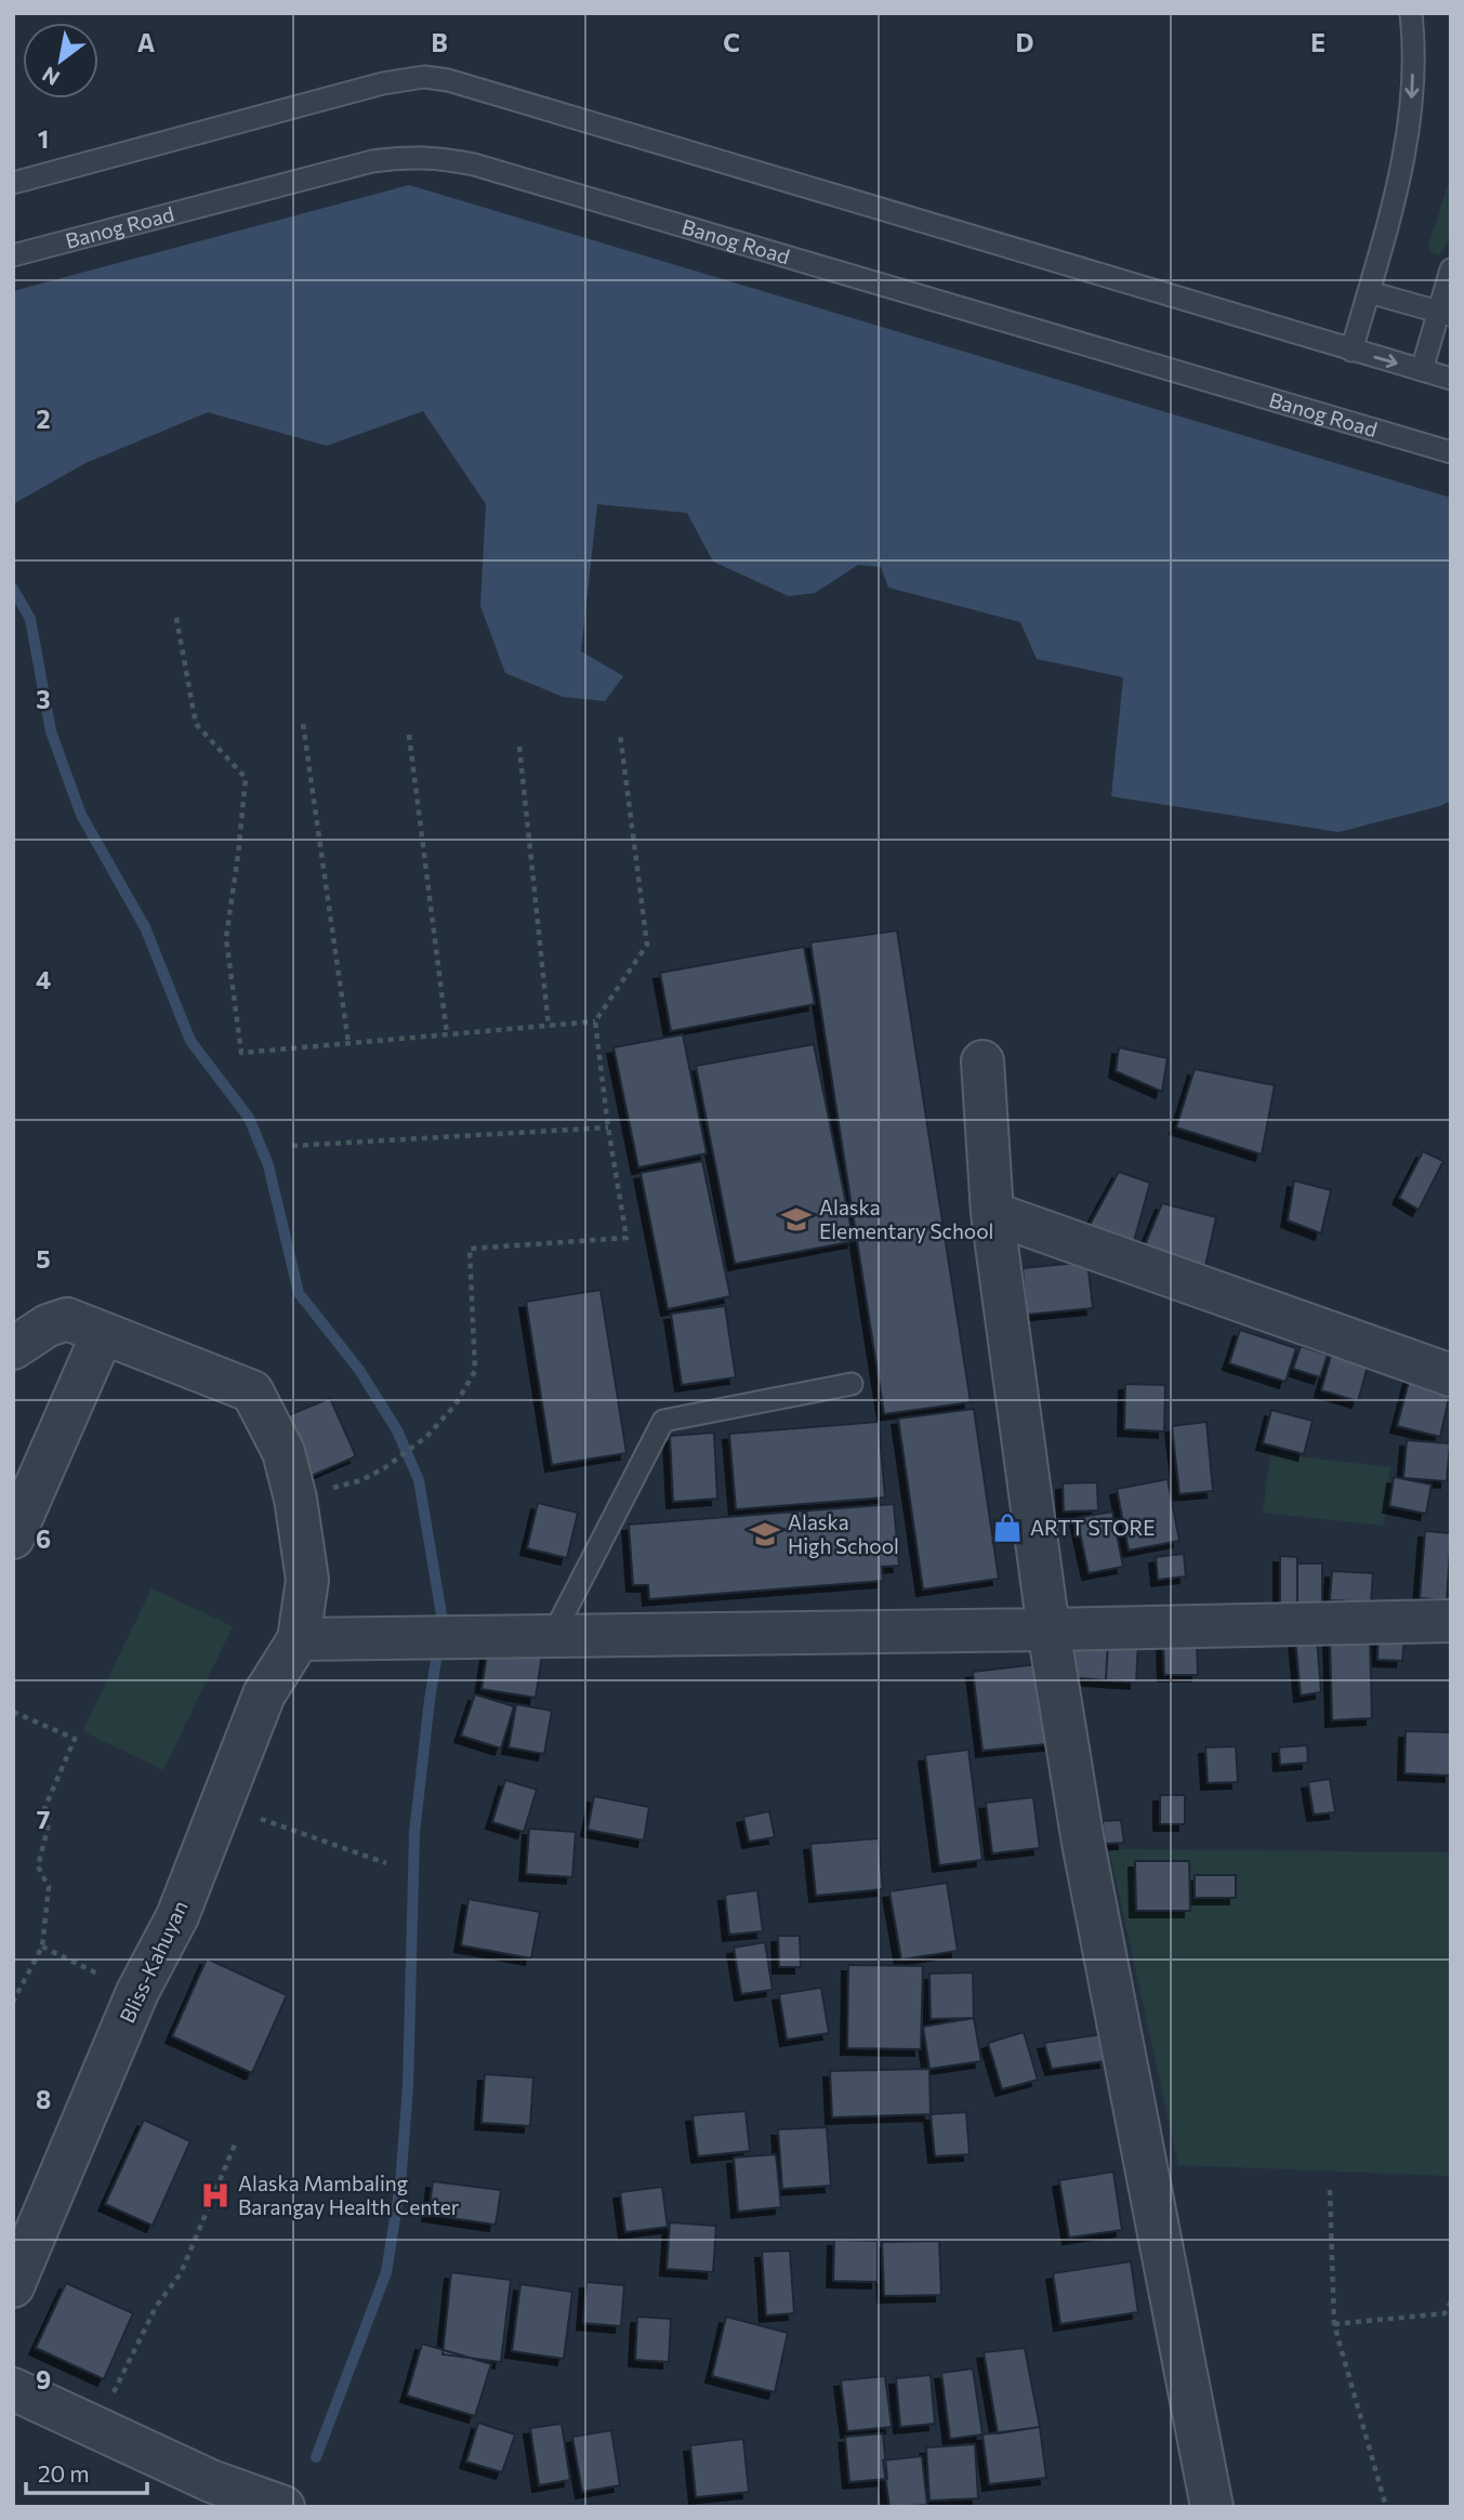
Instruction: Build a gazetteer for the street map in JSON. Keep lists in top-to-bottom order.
{
  "streets": {
    "street": ["Bliss-Kahuyan"],
    "lane": ["Banog Road"]
  },
  "places": {
    "school or university": ["Alaska Elementary School", "Alaska High School"],
    "shop": ["ARTT STORE"],
    "hospital": ["Alaska Mambaling Barangay Health Center"]
  },
  "scale_bar": "20 m",
  "north": "bottom left",
  "grid": {
    "columns": [
      "A",
      "B",
      "C",
      "D",
      "E"
    ],
    "rows": [
      "1",
      "2",
      "3",
      "4",
      "5",
      "6",
      "7",
      "8",
      "9"
    ]
  }
}
